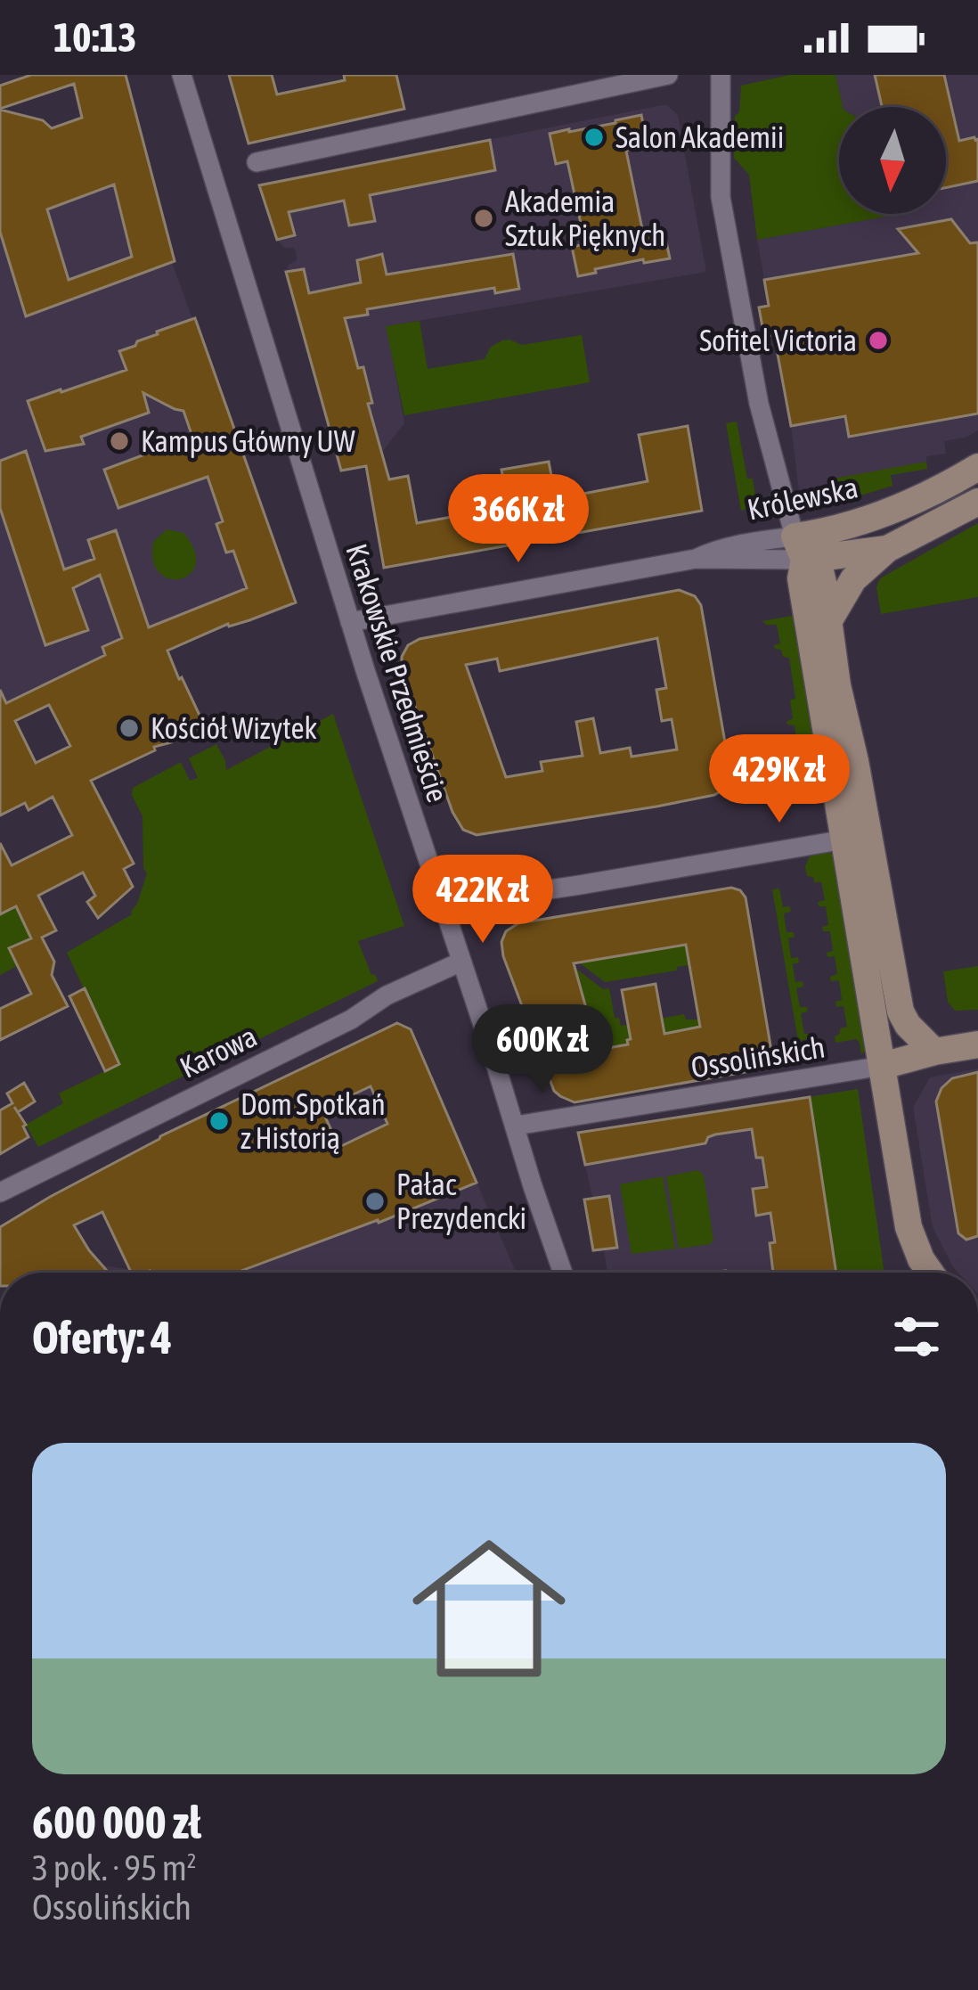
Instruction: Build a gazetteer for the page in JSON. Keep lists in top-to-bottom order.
{
  "streets": {
    "street": [
      "Królewska",
      "Krakowskie Przedmieście",
      "Karowa",
      "Ossolińskich"
    ]
  },
  "crossings": [
    ["Królewska", "Krakowskie Przedmieście"],
    ["Krakowskie Przedmieście", "Karowa"],
    ["Krakowskie Przedmieście", "Ossolińskich"]
  ],
  "places": [
    "Salon Akademii",
    "Akademia Sztuk Pięknych",
    "Sofitel Victoria",
    "Kampus Główny UW",
    "Kościół Wizytek",
    "Dom Spotkań z Historią",
    "Pałac Prezydencki"
  ],
  "north": "bottom",
  "page": {
    "status": "10:13",
    "price": [
      "366K zł",
      "429K zł",
      "422K zł",
      "600K zł"
    ],
    "heading": "Oferty: 4",
    "list": [
      {
        "name": "600 000 zł",
        "note": "3 pok. · 95 m² · Ossolińskich"
      }
    ]
  }
}
